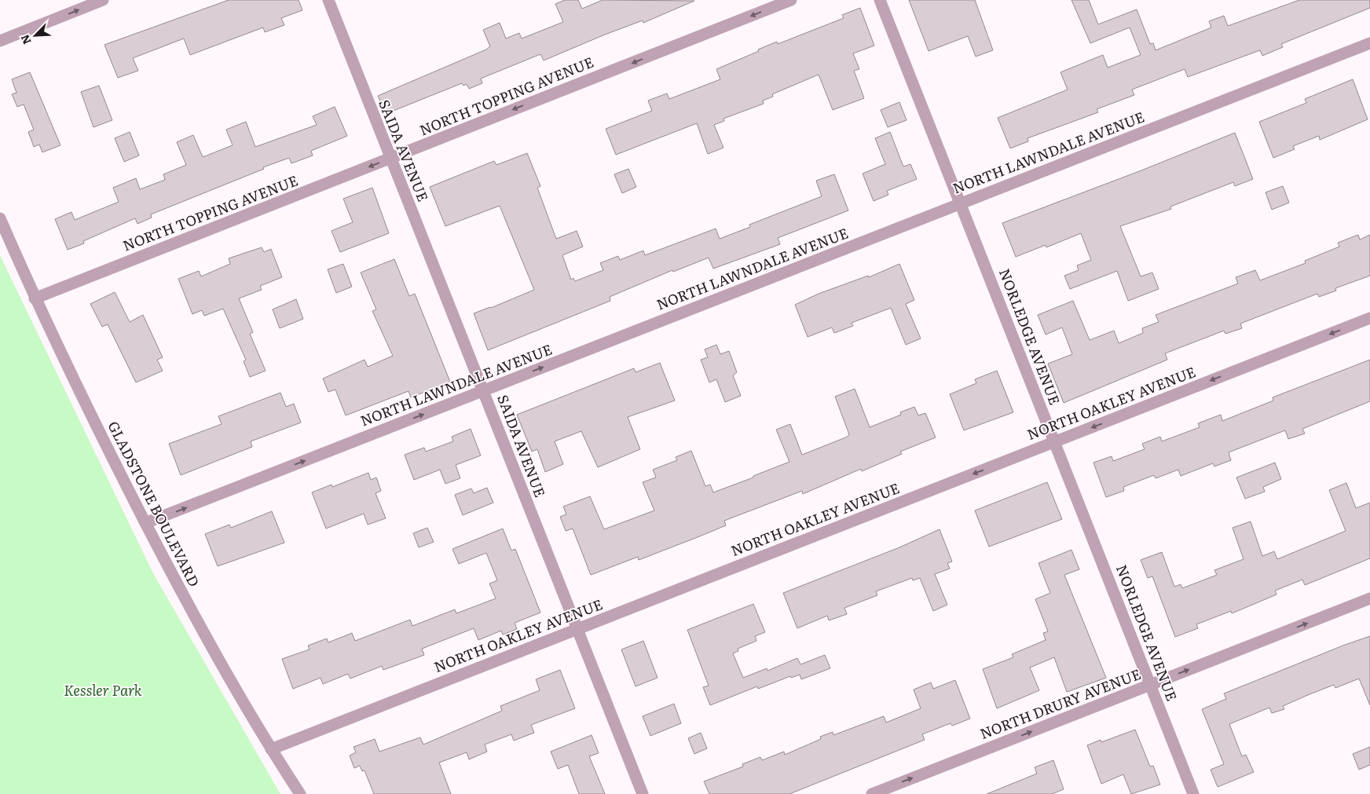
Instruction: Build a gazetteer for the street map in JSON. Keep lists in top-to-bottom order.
{
  "streets": {
    "street": [
      "NORTH TOPPING AVENUE",
      "SAIDA AVENUE",
      "NORTH LAWNDALE AVENUE",
      "NORLEDGE AVENUE",
      "NORTH OAKLEY AVENUE",
      "GLADSTONE BOULEVARD",
      "NORTH DRURY AVENUE"
    ]
  },
  "crossings": [
    ["NORTH TOPPING AVENUE", "SAIDA AVENUE"],
    ["NORTH TOPPING AVENUE", "GLADSTONE BOULEVARD"],
    ["SAIDA AVENUE", "NORTH LAWNDALE AVENUE"],
    ["SAIDA AVENUE", "NORTH OAKLEY AVENUE"],
    ["NORTH LAWNDALE AVENUE", "NORLEDGE AVENUE"],
    ["NORTH LAWNDALE AVENUE", "GLADSTONE BOULEVARD"],
    ["NORLEDGE AVENUE", "NORTH OAKLEY AVENUE"],
    ["NORLEDGE AVENUE", "NORTH DRURY AVENUE"],
    ["NORTH OAKLEY AVENUE", "GLADSTONE BOULEVARD"]
  ],
  "one_way": [
    "NORTH TOPPING AVENUE",
    "NORTH LAWNDALE AVENUE",
    "NORTH OAKLEY AVENUE",
    "NORTH DRURY AVENUE"
  ],
  "parks": ["Kessler Park"],
  "north": "bottom left"
}
